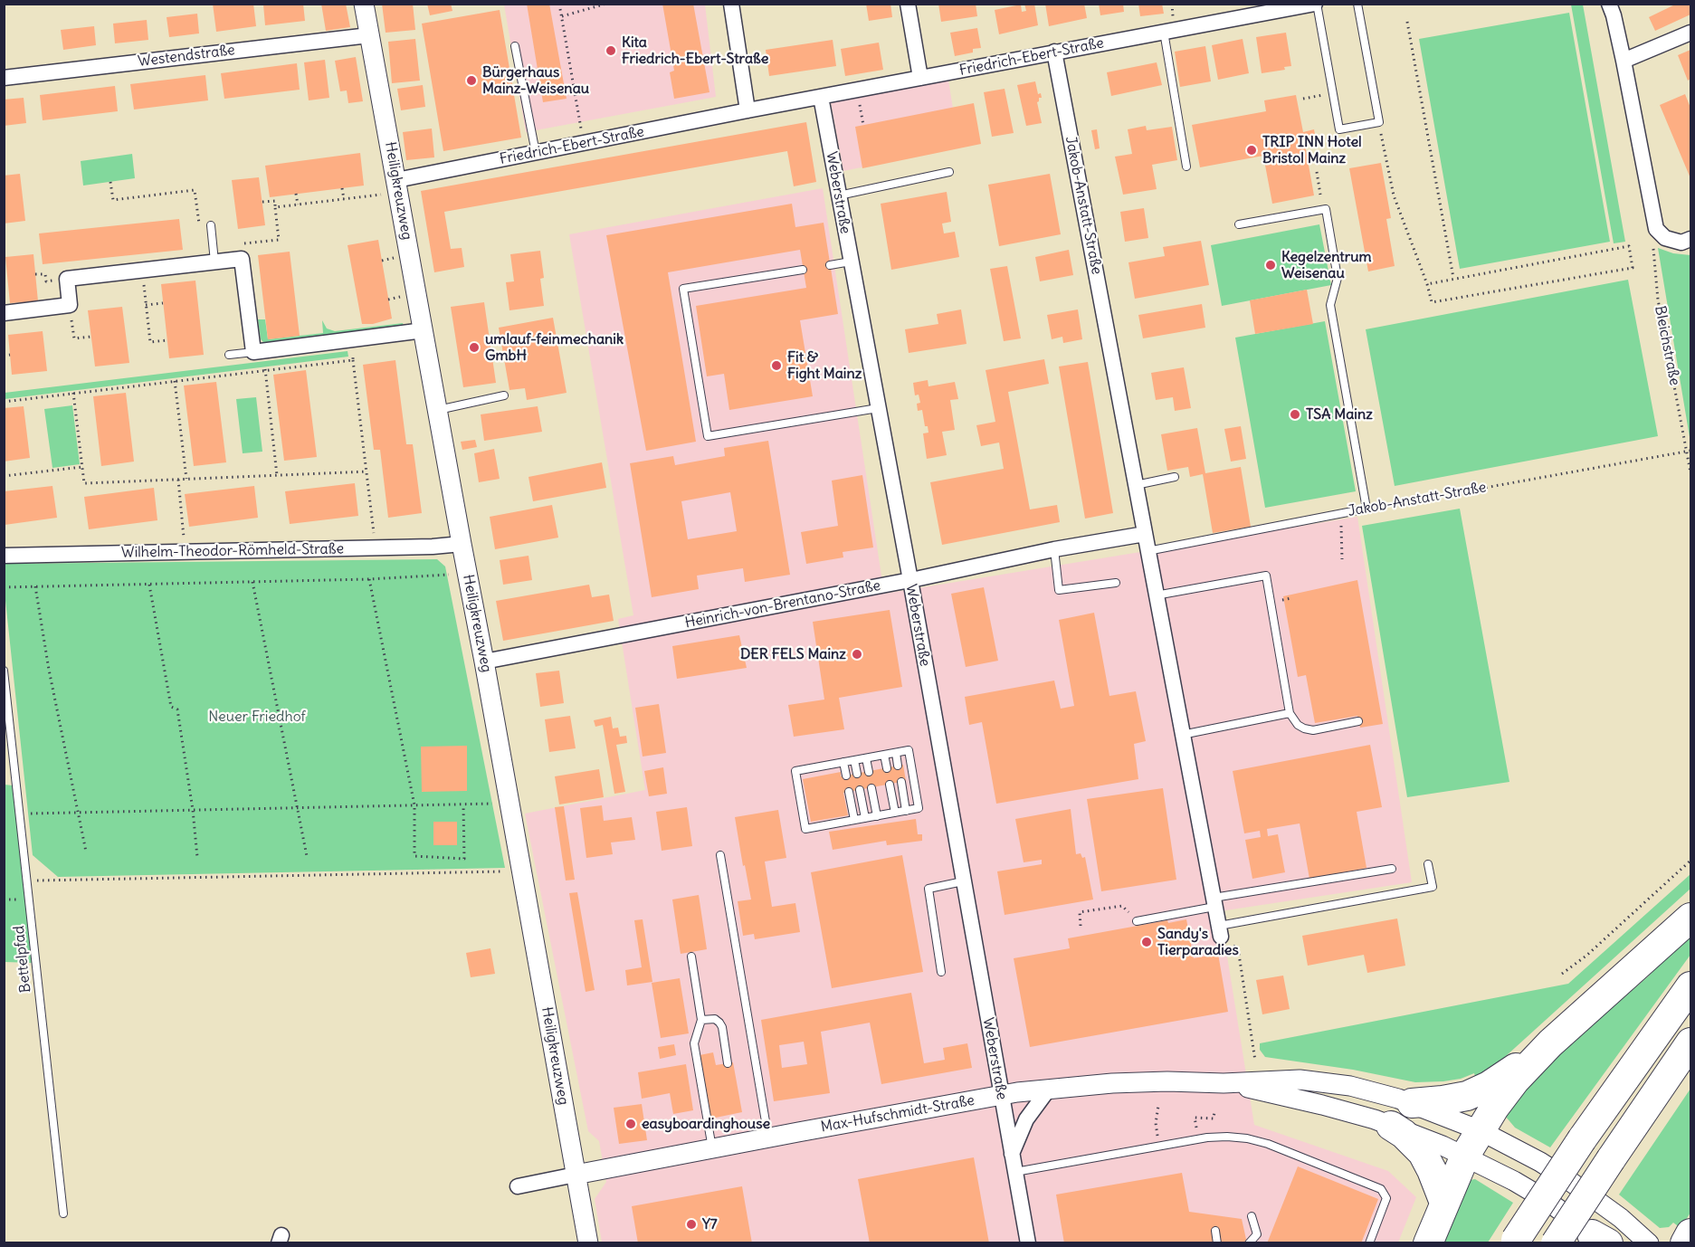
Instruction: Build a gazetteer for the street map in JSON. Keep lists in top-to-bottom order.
{
  "streets": {
    "street": [
      "Westendstraße",
      "Friedrich-Ebert-Straße",
      "Heiligkreuzweg",
      "Weberstraße",
      "Jakob-Anstatt-Straße",
      "Wilhelm-Theodor-Römheld-Straße",
      "Heinrich-von-Brentano-Straße",
      "Max-Hufschmidt-Straße"
    ],
    "lane": ["Bettelpfad"],
    "path": ["Bleichstraße"]
  },
  "crossings": [
    ["Westendstraße", "Heiligkreuzweg"],
    ["Friedrich-Ebert-Straße", "Heiligkreuzweg"],
    ["Friedrich-Ebert-Straße", "Weberstraße"],
    ["Friedrich-Ebert-Straße", "Jakob-Anstatt-Straße"],
    ["Heiligkreuzweg", "Wilhelm-Theodor-Römheld-Straße"],
    ["Heiligkreuzweg", "Heinrich-von-Brentano-Straße"],
    ["Heiligkreuzweg", "Max-Hufschmidt-Straße"],
    ["Weberstraße", "Heinrich-von-Brentano-Straße"],
    ["Weberstraße", "Max-Hufschmidt-Straße"],
    ["Jakob-Anstatt-Straße", "Bleichstraße"],
    ["Jakob-Anstatt-Straße", "Heinrich-von-Brentano-Straße"]
  ],
  "parks": ["Neuer Friedhof"],
  "places": [
    "Kita Friedrich-Ebert-Straße",
    "Bürgerhaus Mainz-Weisenau",
    "TRIP INN Hotel Bristol Mainz",
    "Kegelzentrum Weisenau",
    "umlauf-feinmechanik GmbH",
    "Fit & Fight Mainz",
    "TSA Mainz",
    "DER FELS Mainz",
    "Sandy's Tierparadies",
    "easyboardinghouse",
    "Y7"
  ]
}
